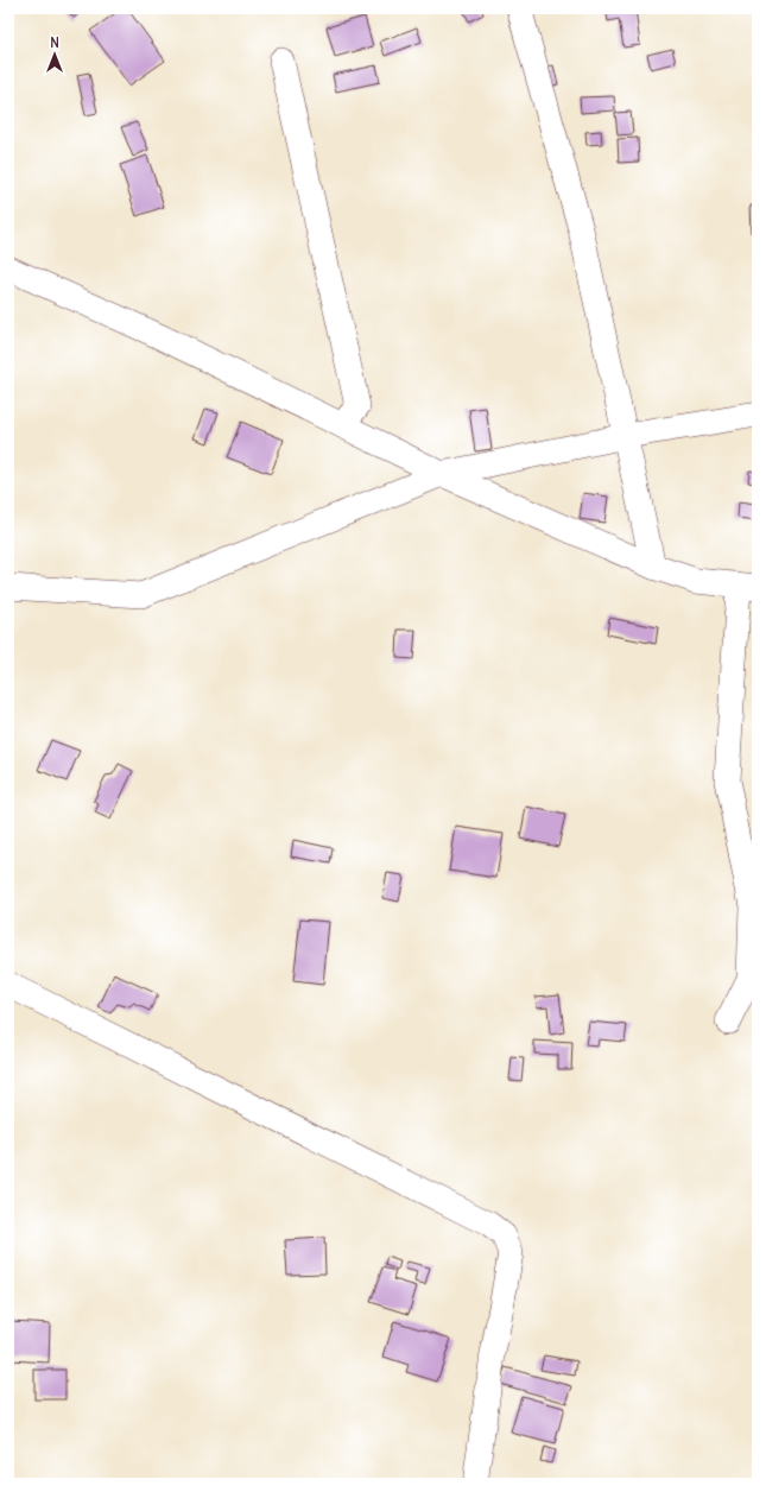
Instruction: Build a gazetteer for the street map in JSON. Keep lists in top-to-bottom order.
{
  "north": "top"
}
